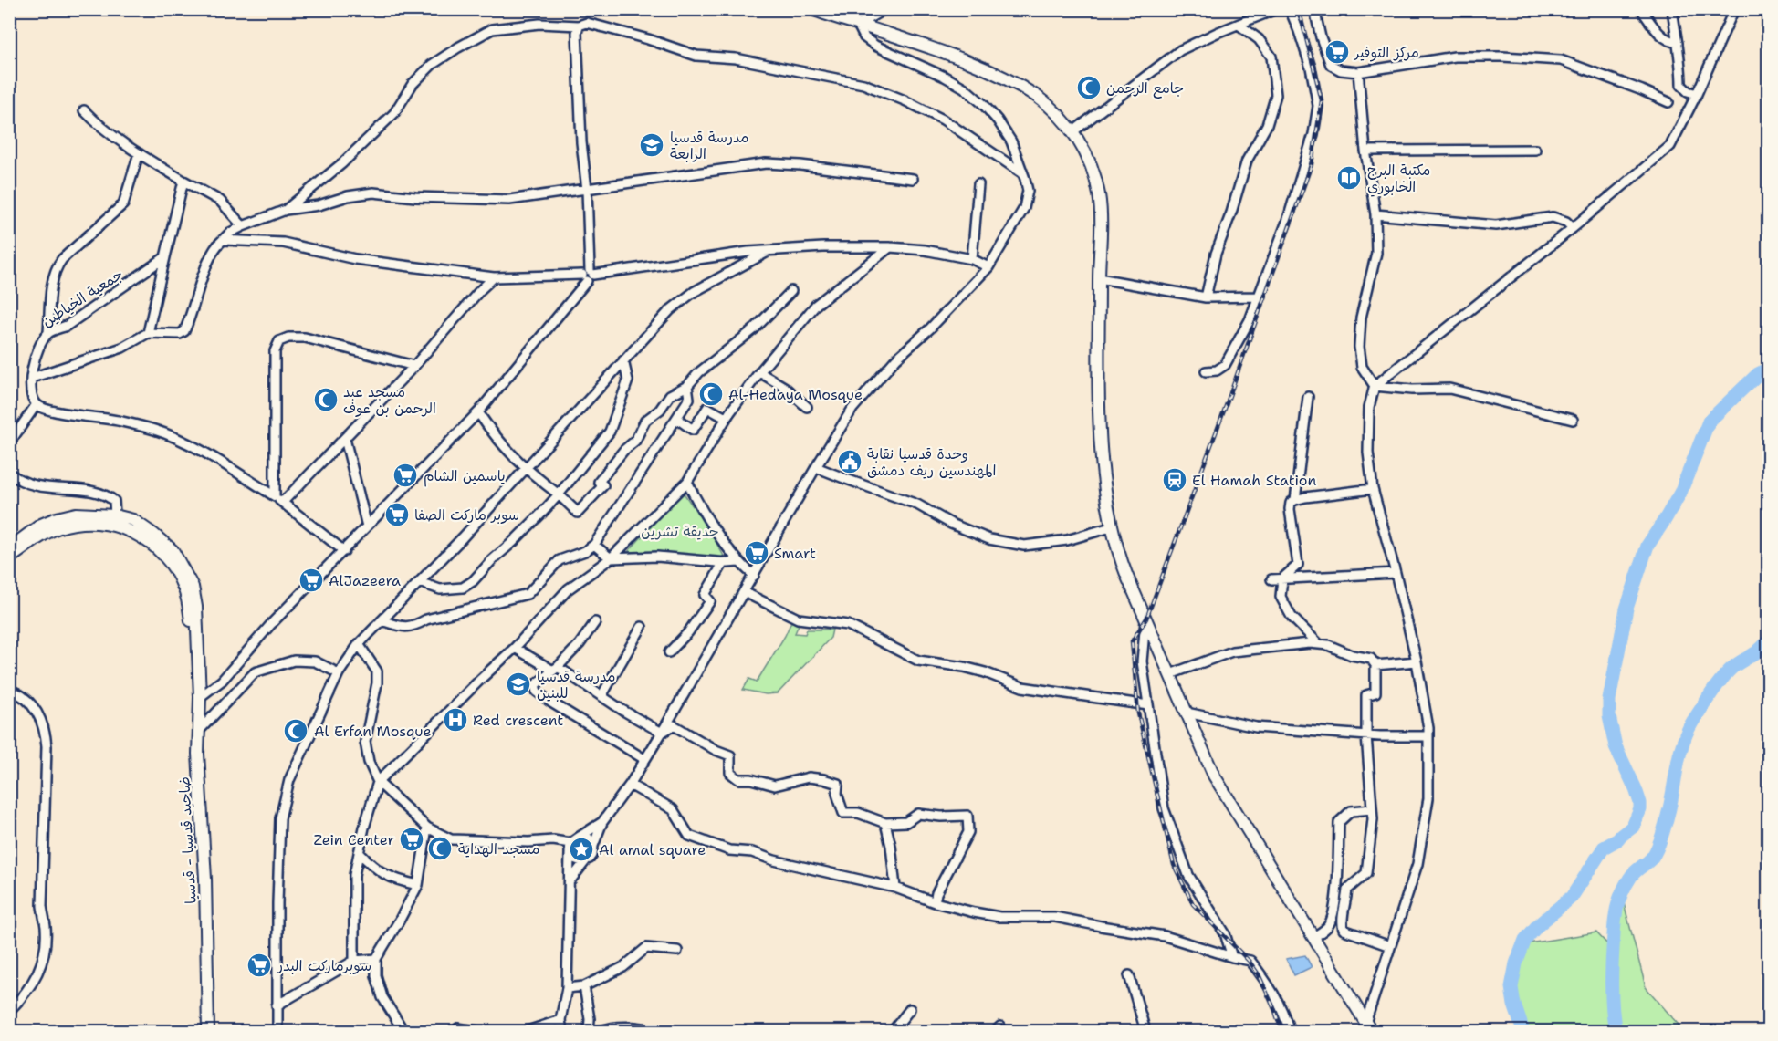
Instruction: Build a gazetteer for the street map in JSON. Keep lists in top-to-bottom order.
{
  "streets": {
    "main road": ["ضاحيد قدسيا - قدسيا"],
    "street": ["جمعية الخياطين"]
  },
  "parks": ["حديقة تشرين"],
  "places": {
    "supermarket": [
      "مركز التوفير",
      "ياسمين الشام",
      "سوبر ماركت الصفا",
      "Smart",
      "AlJazeera",
      "Zein Center",
      "سوبرماركت البدر"
    ],
    "mosque": [
      "جامع الرحمن",
      "Al-Hedaya Mosque",
      "مسجد عبد الرحمن بن عوف",
      "Al Erfan Mosque",
      "مسجد الهداية"
    ],
    "school or university": ["مدرسة قدسيا الرابعة", "مدرسة قدسيا للبنين"],
    "library": ["مكتبة البرج الخابوري"],
    "public building": ["وحدة قدسيا نقابة المهندسين ريف دمشق"],
    "station": ["El Hamah Station"],
    "hospital": ["Red crescent"],
    "place": ["Al amal square"]
  }
}
